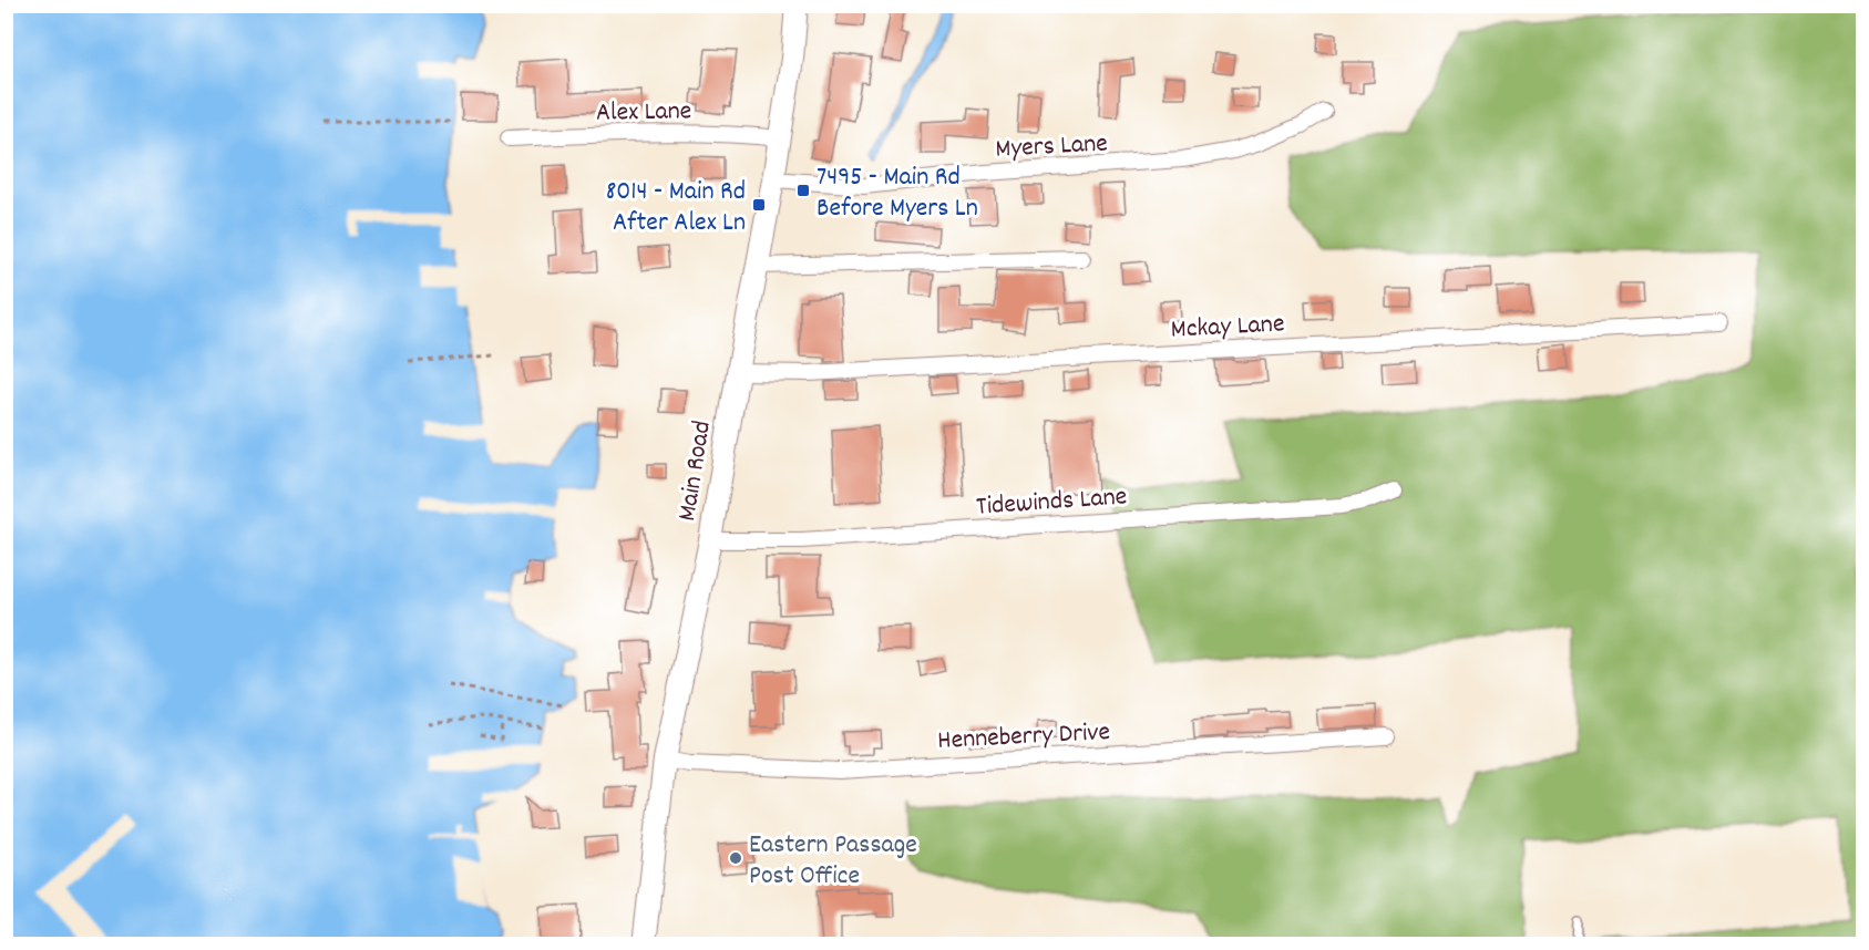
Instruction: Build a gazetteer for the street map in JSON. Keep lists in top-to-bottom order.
{
  "streets": {
    "main road": ["Main Road"],
    "street": [
      "Alex Lane",
      "Myers Lane",
      "Mckay Lane",
      "Tidewinds Lane",
      "Henneberry Drive"
    ]
  },
  "crossings": [
    ["Alex Lane", "Main Road"],
    ["Myers Lane", "Main Road"],
    ["Mckay Lane", "Main Road"],
    ["Main Road", "Tidewinds Lane"],
    ["Main Road", "Henneberry Drive"]
  ],
  "places": {
    "transit": ["7495 - Main Rd Before Myers Ln", "8014 - Main Rd After Alex Ln"],
    "other": ["Eastern Passage Post Office"]
  }
}
